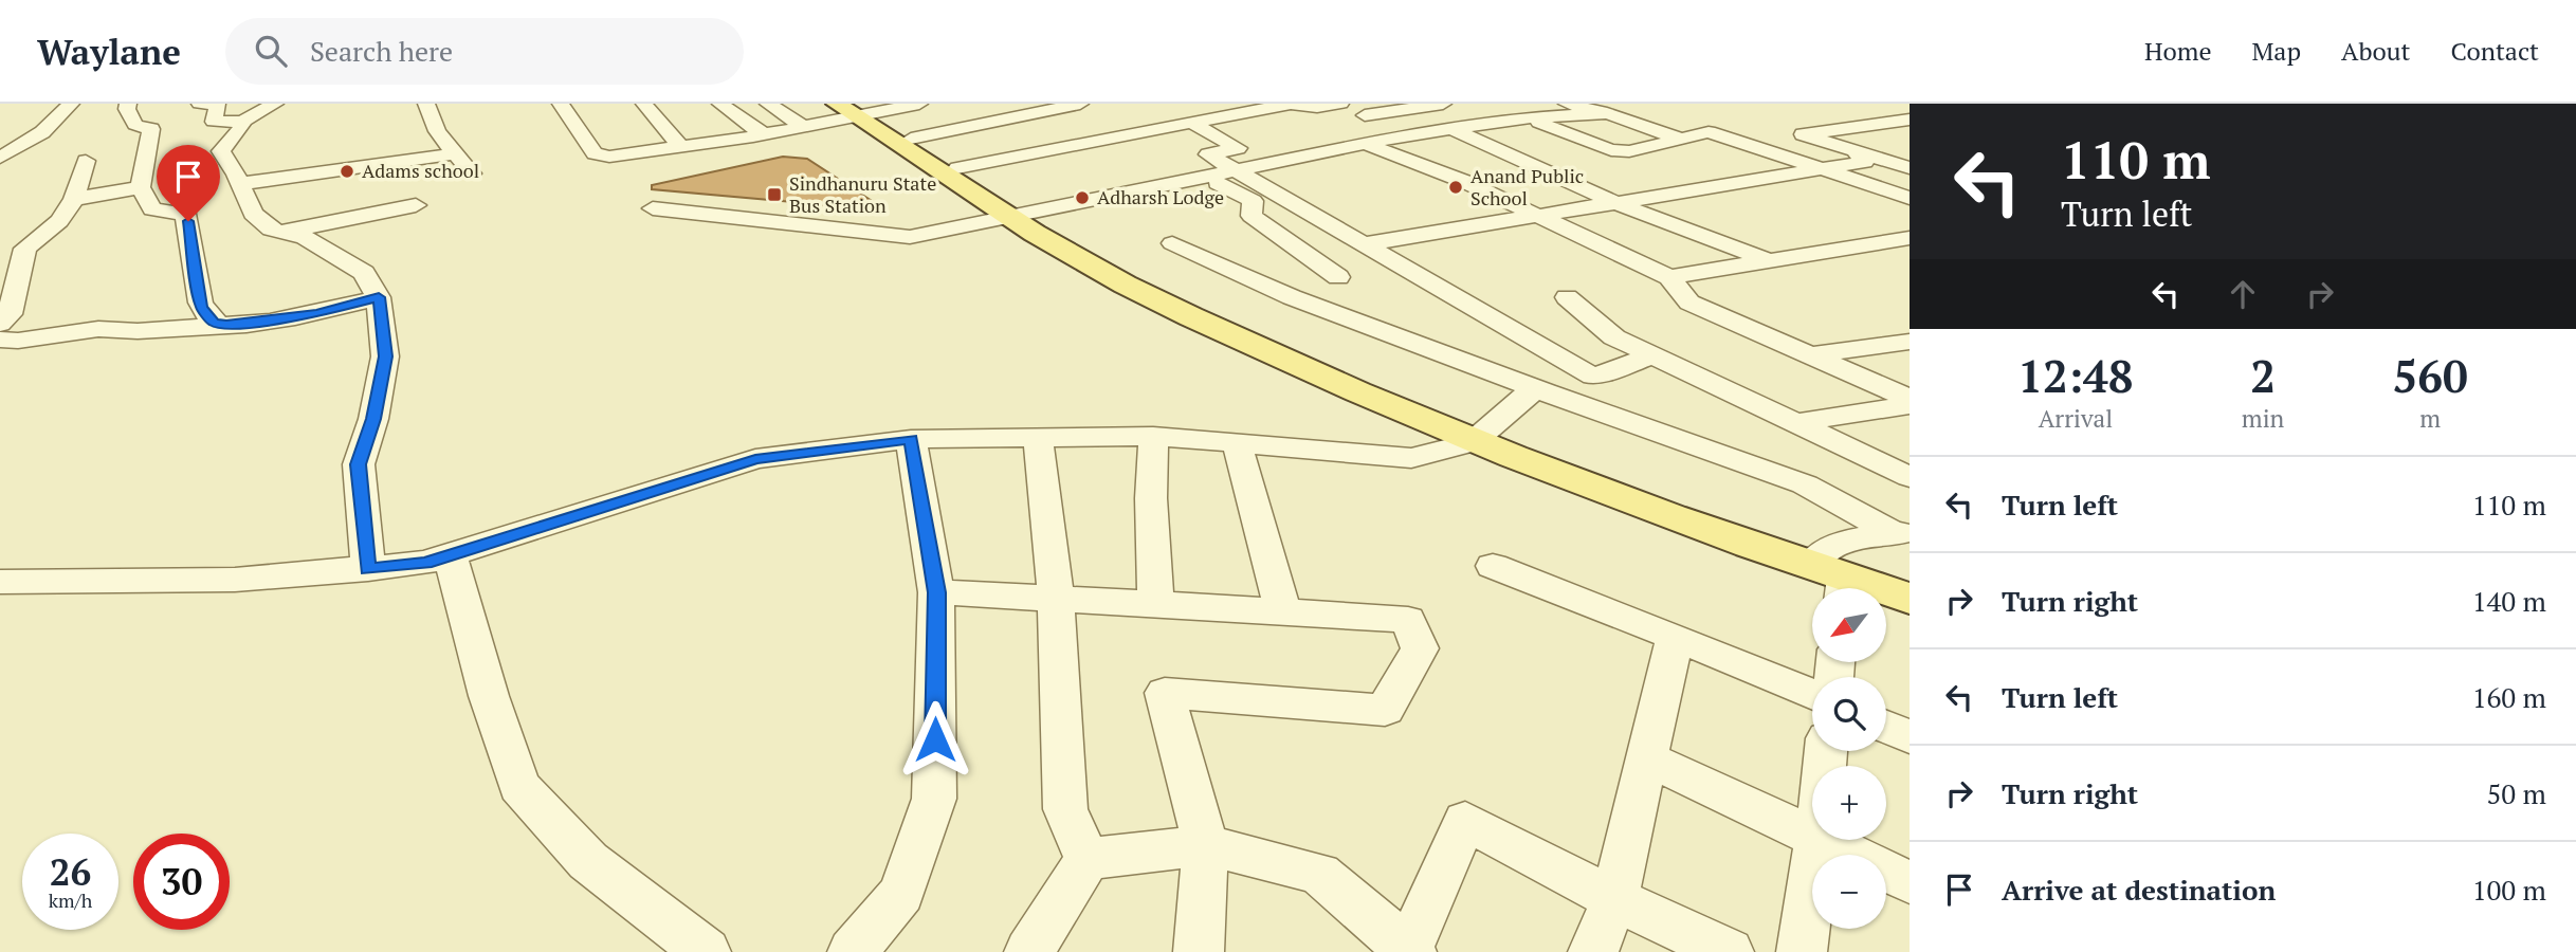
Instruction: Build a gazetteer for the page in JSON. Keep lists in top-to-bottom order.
{
  "places": {
    "other": ["Adams school", "Anand Public School", "Adharsh Lodge"],
    "transit": ["Sindhanuru State Bus Station"]
  },
  "north": "bottom left",
  "page": {
    "header": "Waylane",
    "search": "Search here",
    "nav": [
      "Home",
      "Map",
      "About",
      "Contact"
    ],
    "turn": ["110 m", "Turn left"],
    "eta": [
      "12:48",
      "Arrival",
      "2",
      "min",
      "560",
      "m"
    ],
    "list": [
      {
        "name": "Turn left",
        "value": "110 m"
      },
      {
        "name": "Turn right",
        "value": "140 m"
      },
      {
        "name": "Turn left",
        "value": "160 m"
      },
      {
        "name": "Turn right",
        "value": "50 m"
      },
      {
        "name": "Arrive at destination",
        "value": "100 m"
      }
    ],
    "map_buttons": ["+", "−"],
    "speed": "26 km/h",
    "limit": "30"
  }
}
